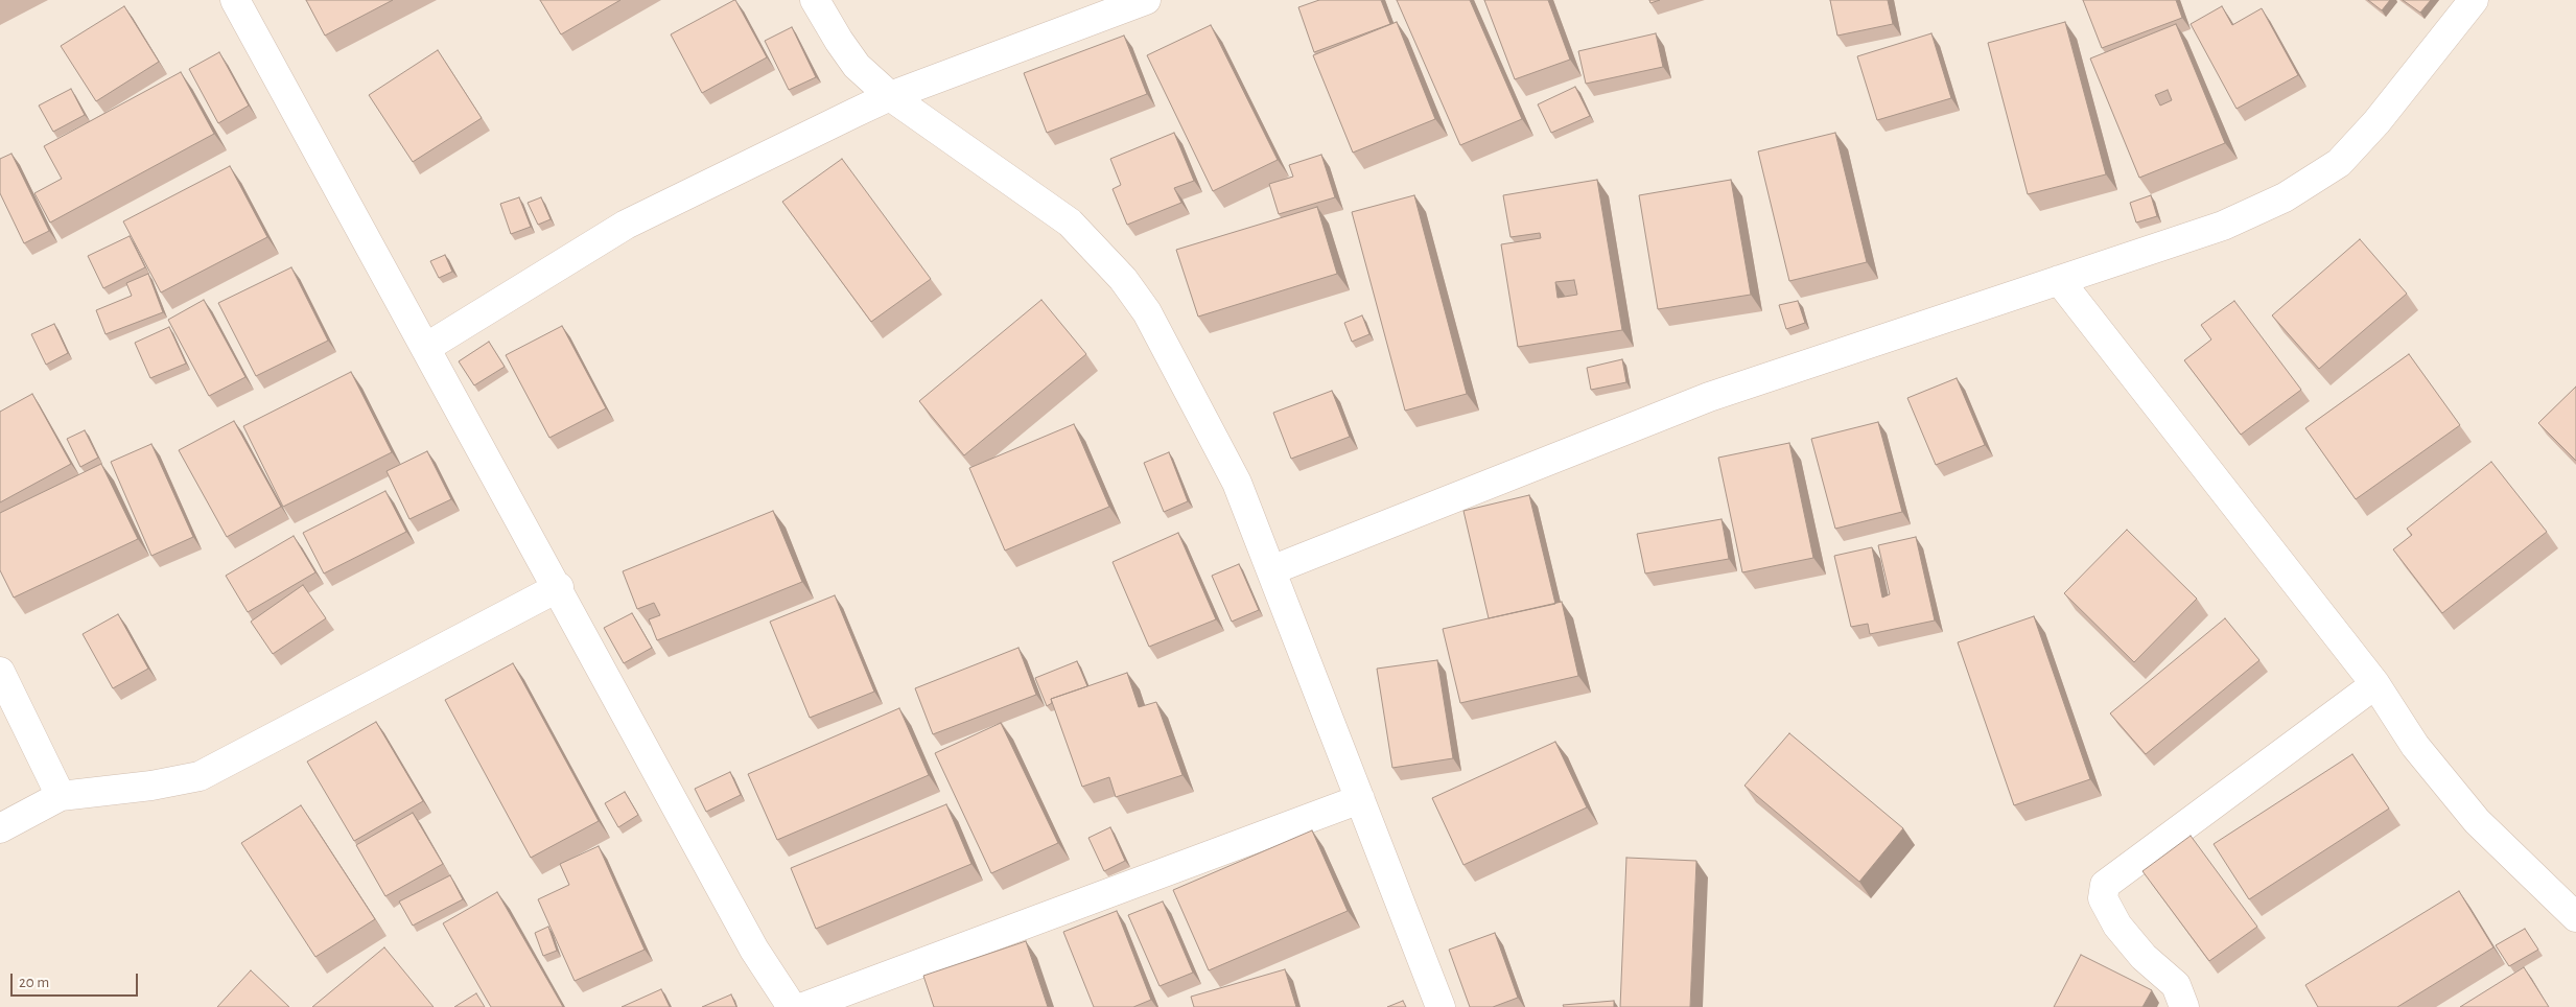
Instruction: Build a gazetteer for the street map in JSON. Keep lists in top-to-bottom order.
{
  "scale_bar": "20 m"
}
